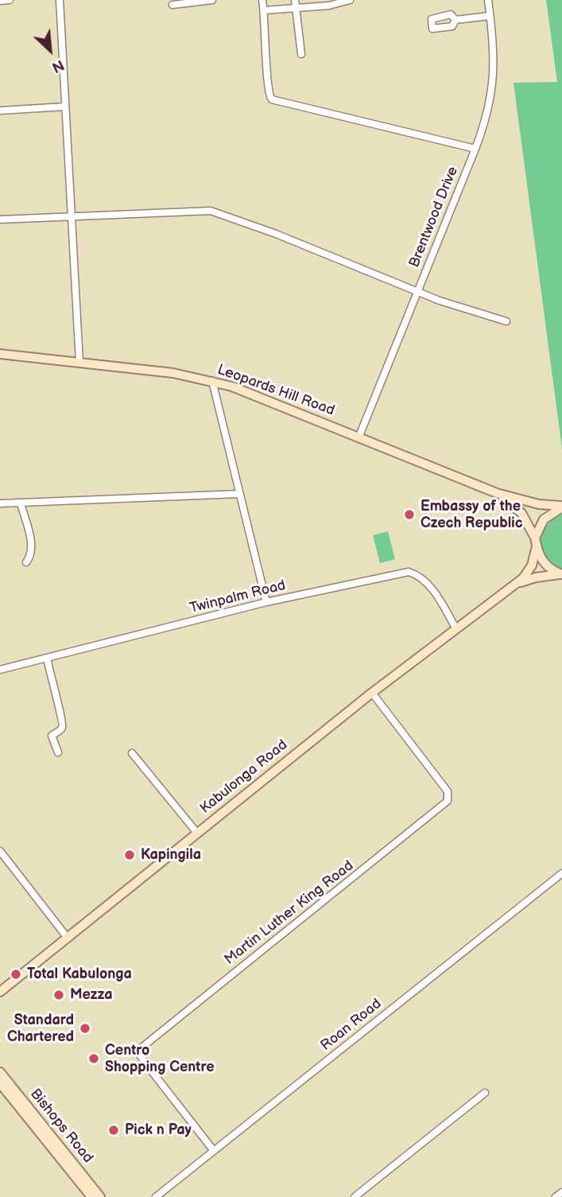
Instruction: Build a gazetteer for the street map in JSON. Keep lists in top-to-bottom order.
{
  "streets": {
    "main road": ["Leopards Hill Road", "Kabulonga Road", "Bishops Road"],
    "street": [
      "Brentwood Drive",
      "Twinpalm Road",
      "Martin Luther King Road",
      "Roan Road"
    ]
  },
  "crossings": [
    ["Brentwood Drive", "Leopards Hill Road"],
    ["Leopards Hill Road", "Kabulonga Road"],
    ["Twinpalm Road", "Kabulonga Road"],
    ["Kabulonga Road", "Martin Luther King Road"],
    ["Martin Luther King Road", "Roan Road"]
  ],
  "places": [
    "Embassy of the Czech Republic",
    "Kapingila",
    "Total Kabulonga",
    "Mezza",
    "Standard Chartered",
    "Centro Shopping Centre",
    "Pick n Pay"
  ],
  "north": "bottom right"
}
